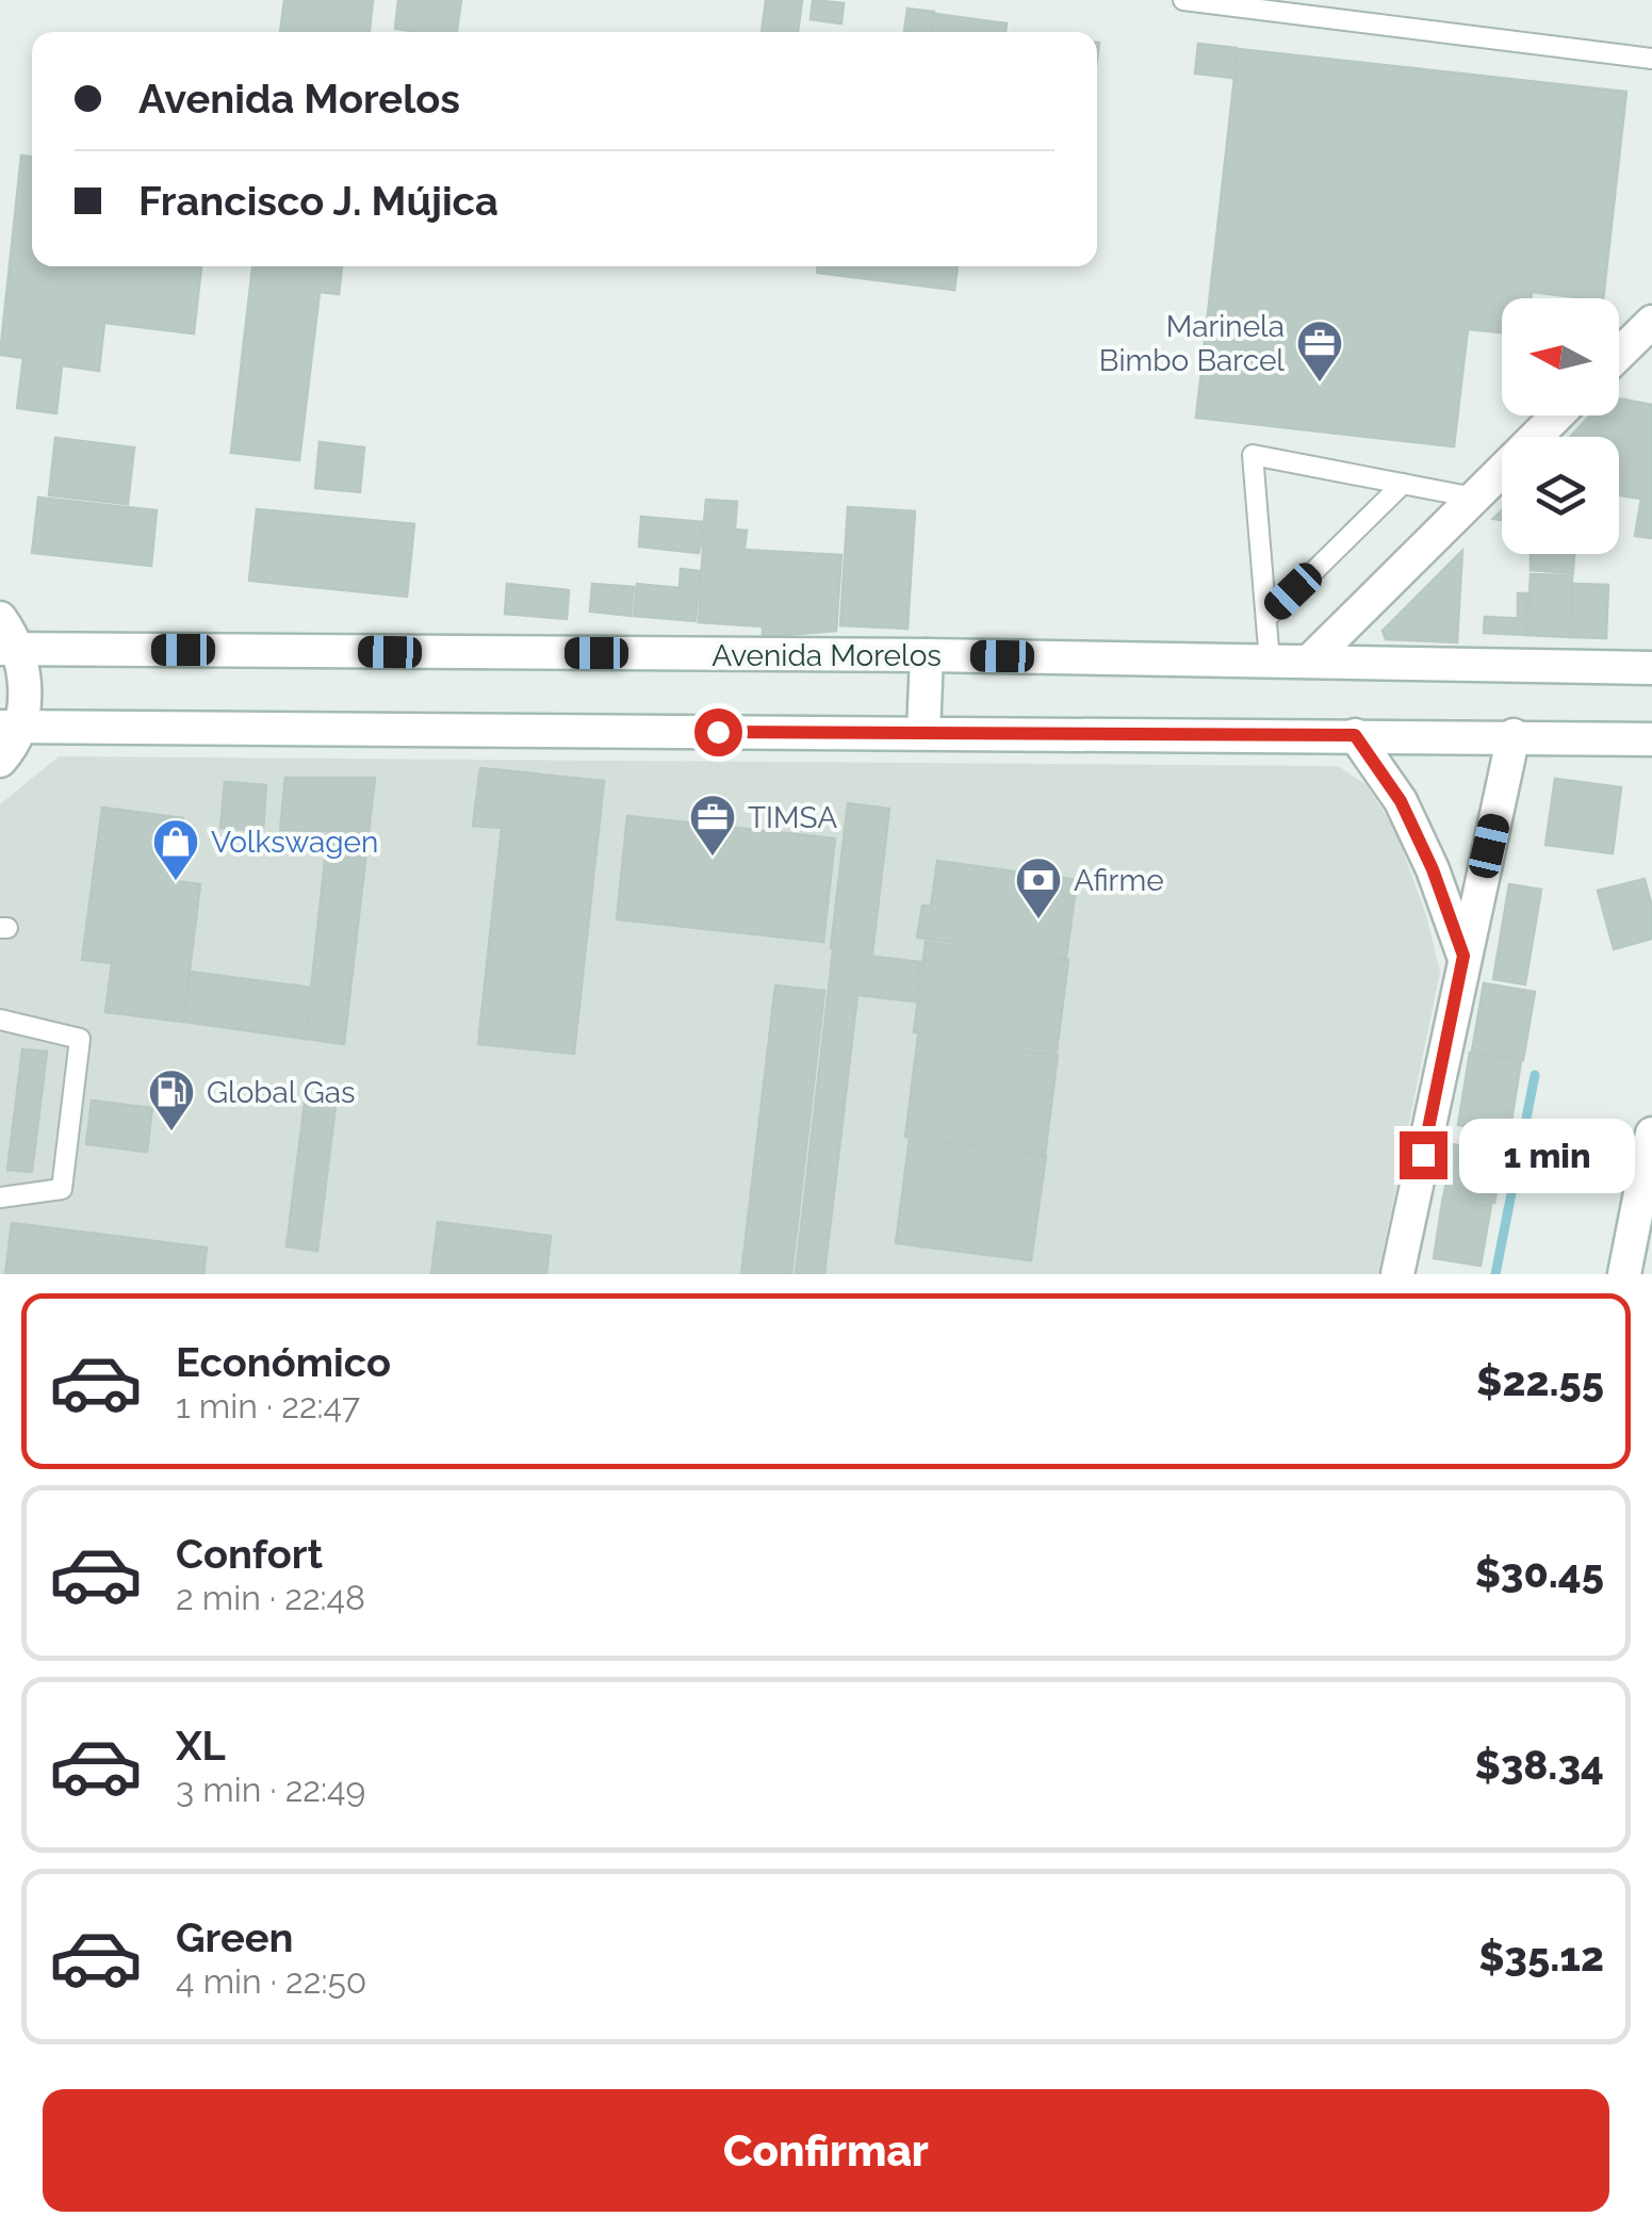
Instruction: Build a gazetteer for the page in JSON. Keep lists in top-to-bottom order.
{
  "streets": {
    "main road": ["Avenida Morelos"]
  },
  "places": {
    "office": ["Marinela Bimbo Barcel", "TIMSA"],
    "shop": ["Volkswagen"],
    "bank": ["Afirme"],
    "fuel station": ["Global Gas"]
  },
  "north": "left",
  "page": {
    "banner": ["Avenida Morelos", "Francisco J. Mújica"],
    "bubble": "1 min",
    "list": [
      {
        "name": "Económico",
        "note": "1 min · 22:47",
        "value": "$22.55"
      },
      {
        "name": "Confort",
        "note": "2 min · 22:48",
        "value": "$30.45"
      },
      {
        "name": "XL",
        "note": "3 min · 22:49",
        "value": "$38.34"
      },
      {
        "name": "Green",
        "note": "4 min · 22:50",
        "value": "$35.12"
      }
    ],
    "buttons": "Confirmar"
  }
}
